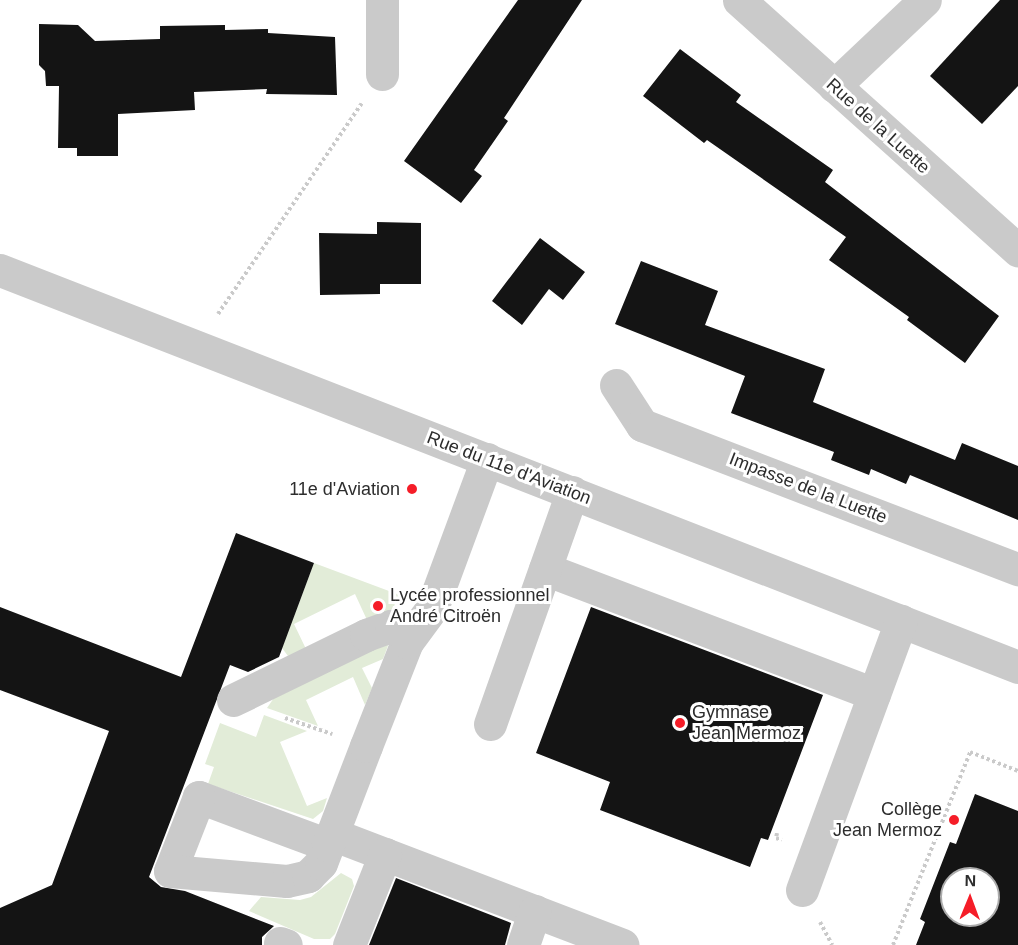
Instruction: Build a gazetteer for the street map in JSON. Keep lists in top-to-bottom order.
{
  "streets": {
    "street": ["Rue de la Luette", "Rue du 11e d'Aviation", "Impasse de la Luette"]
  },
  "places": [
    "11e d'Aviation",
    "Lycée professionnel André Citroën",
    "Gymnase Jean Mermoz",
    "Collège Jean Mermoz"
  ],
  "north": "top"
}
